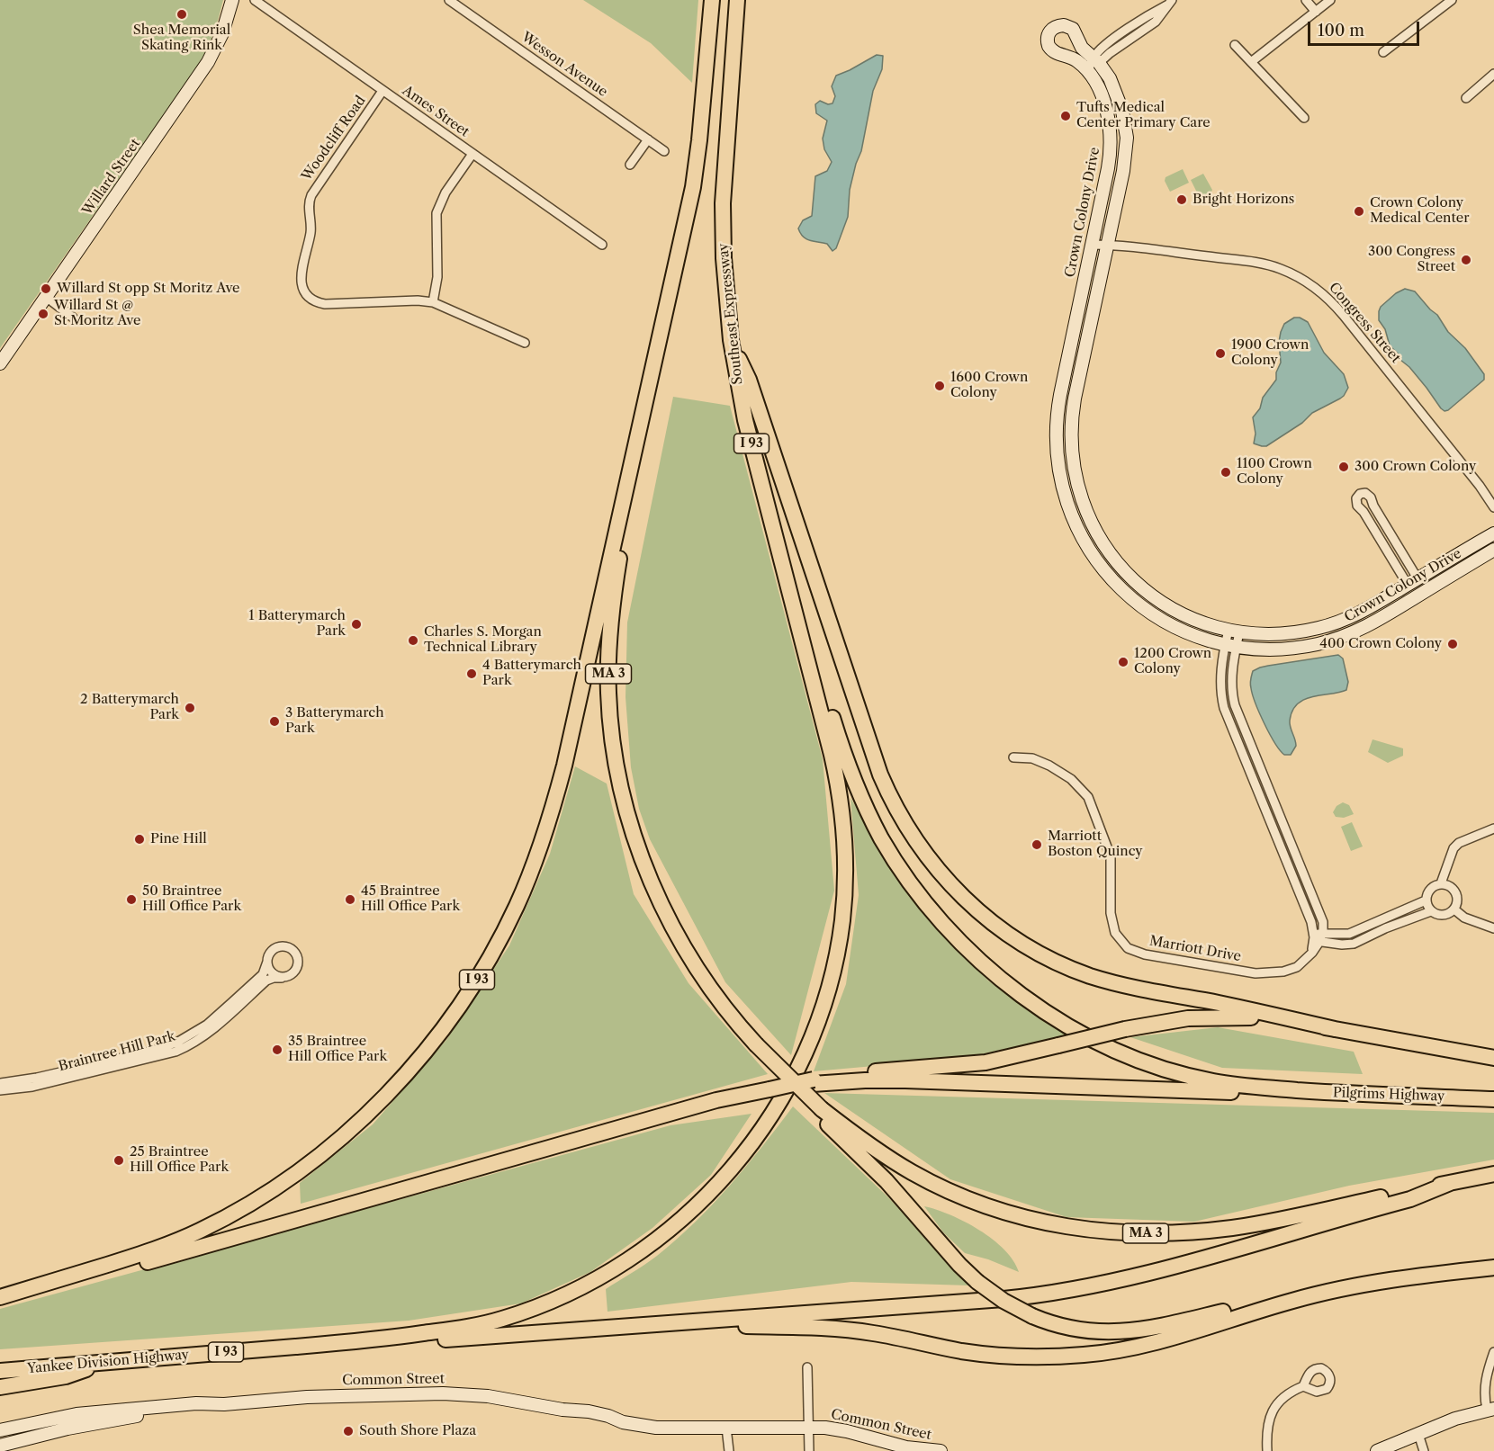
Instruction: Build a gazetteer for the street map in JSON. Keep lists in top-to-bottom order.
{
  "streets": {
    "highway": [
      "Southeast Expressway",
      "I 93",
      "MA 3",
      "Pilgrims Highway",
      "Yankee Division Highway"
    ],
    "street": [
      "Wesson Avenue",
      "Ames Street",
      "Woodcliff Road",
      "Willard Street",
      "Crown Colony Drive",
      "Congress Street",
      "Marriott Drive",
      "Braintree Hill Park",
      "Common Street"
    ]
  },
  "crossings": [
    ["Ames Street", "Woodcliff Road"],
    ["Crown Colony Drive", "Congress Street"],
    ["Southeast Expressway", "I 93"],
    ["I 93", "MA 3"],
    ["I 93", "Yankee Division Highway"]
  ],
  "places": [
    "Shea Memorial Skating Rink",
    "Tufts Medical Center Primary Care",
    "Bright Horizons",
    "Crown Colony Medical Center",
    "300 Congress Street",
    "Willard St opp St Moritz Ave",
    "Willard St @ St Moritz Ave",
    "1900 Crown Colony",
    "1600 Crown Colony",
    "300 Crown Colony",
    "1100 Crown Colony",
    "1 Batterymarch Park",
    "Charles S. Morgan Technical Library",
    "400 Crown Colony",
    "1200 Crown Colony",
    "4 Batterymarch Park",
    "2 Batterymarch Park",
    "3 Batterymarch Park",
    "Pine Hill",
    "Marriott Boston Quincy",
    "50 Braintree Hill Office Park",
    "45 Braintree Hill Office Park",
    "35 Braintree Hill Office Park",
    "25 Braintree Hill Office Park",
    "South Shore Plaza"
  ],
  "scale_bar": "100 m"
}
